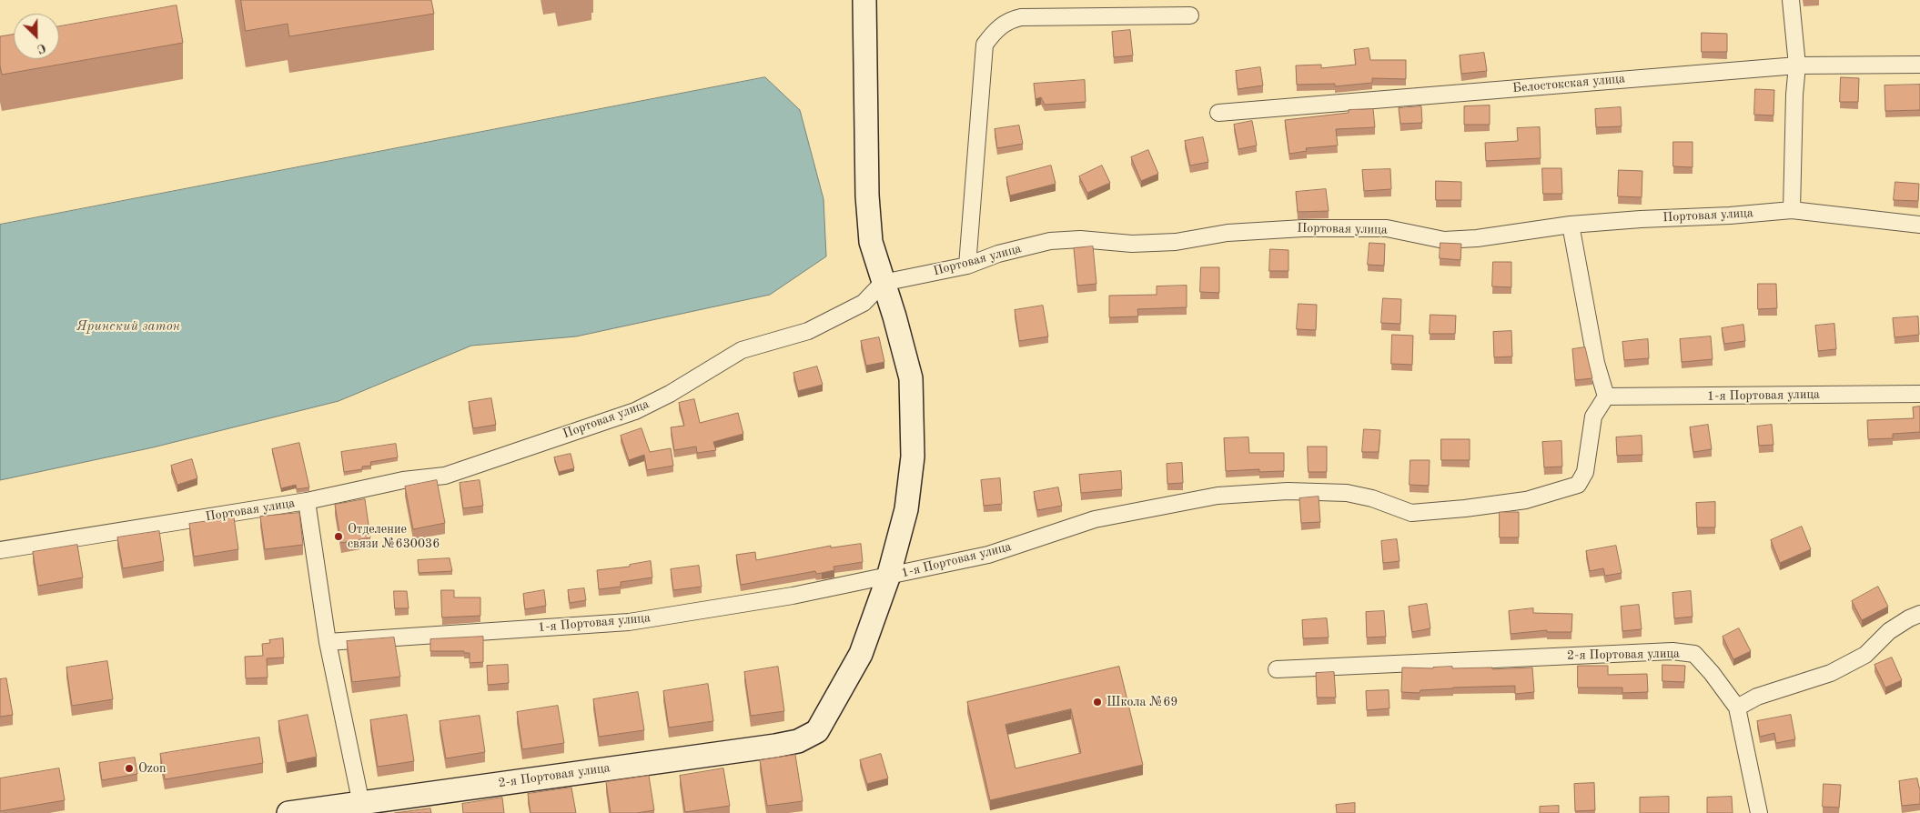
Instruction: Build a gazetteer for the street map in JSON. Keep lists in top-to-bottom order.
{
  "streets": {
    "street": [
      "Белостокская улица",
      "Портовая улица",
      "1-я Портовая улица",
      "2-я Портовая улица"
    ]
  },
  "crossings": [
    ["1-я Портовая улица", "2-я Портовая улица"]
  ],
  "water": ["Яринский затон"],
  "places": ["Отделение связи №630036", "Школа №69", "Ozon"],
  "north": "bottom right"
}
